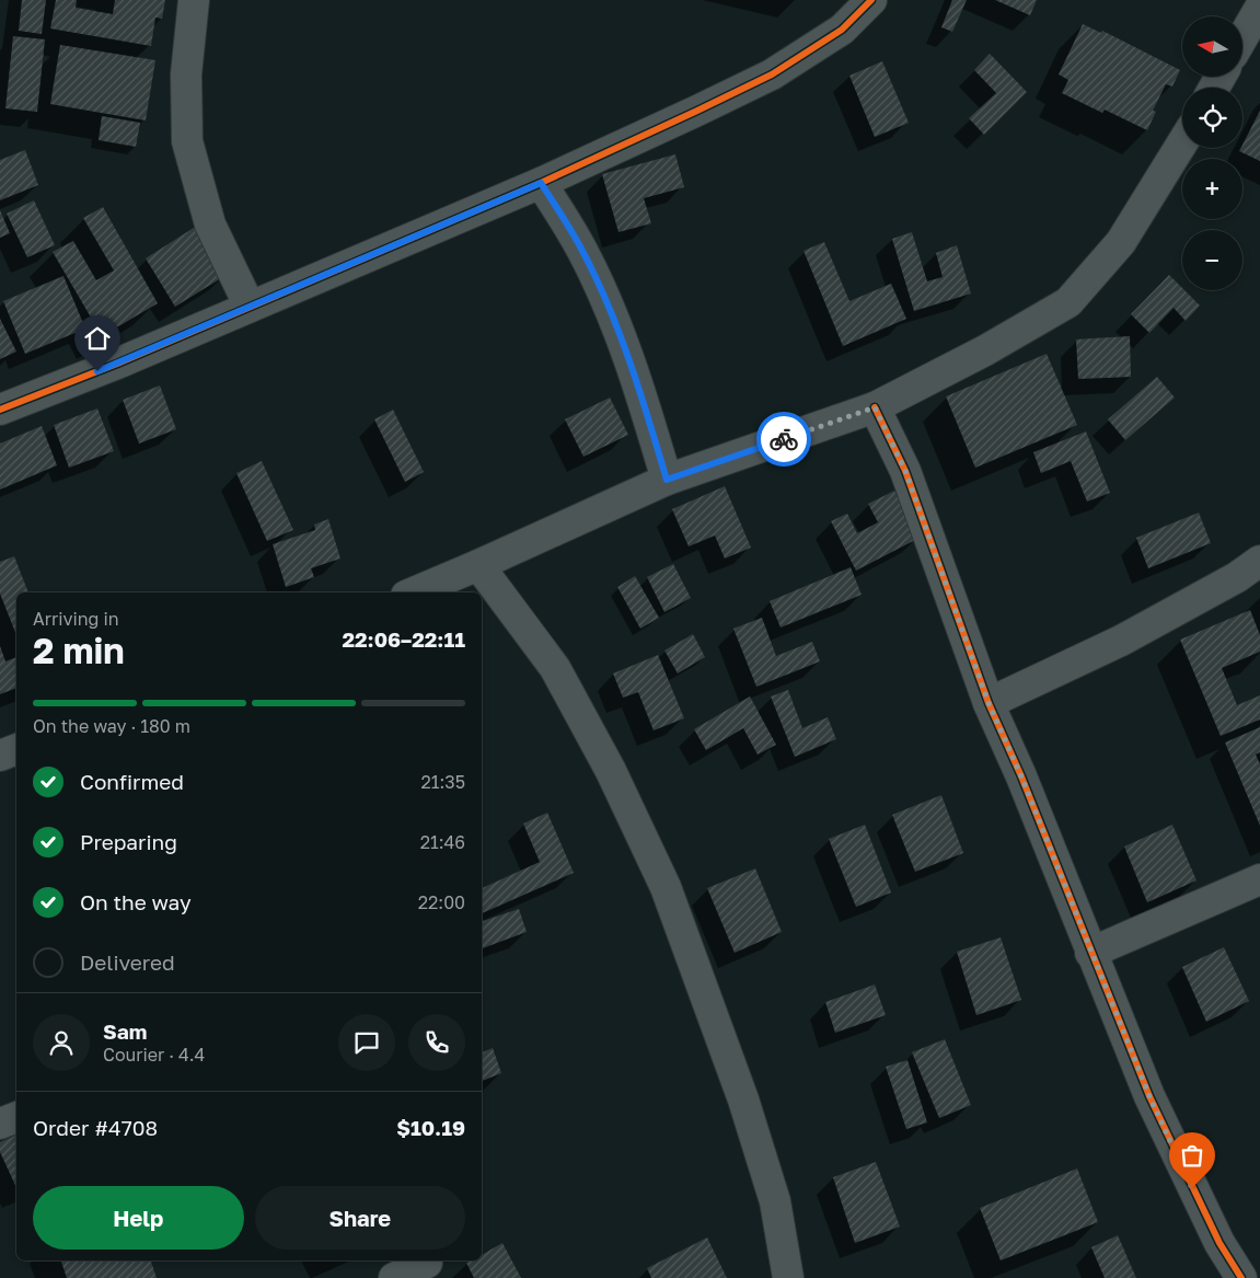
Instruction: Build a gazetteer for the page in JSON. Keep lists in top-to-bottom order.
{
  "north": "left",
  "page": {
    "map_buttons": ["+", "−"],
    "heading": ["2 min", "Arriving in", "22:06–22:11"],
    "panel": [
      "Sam",
      "Courier · 4.4",
      "Order #4708",
      "$10.19"
    ],
    "bar": "On the way · 180 m",
    "list": [
      ["Confirmed", "21:35"],
      ["Preparing", "21:46"],
      ["On the way", "22:00"],
      "Delivered"
    ],
    "buttons": ["Help", "Share"]
  }
}
